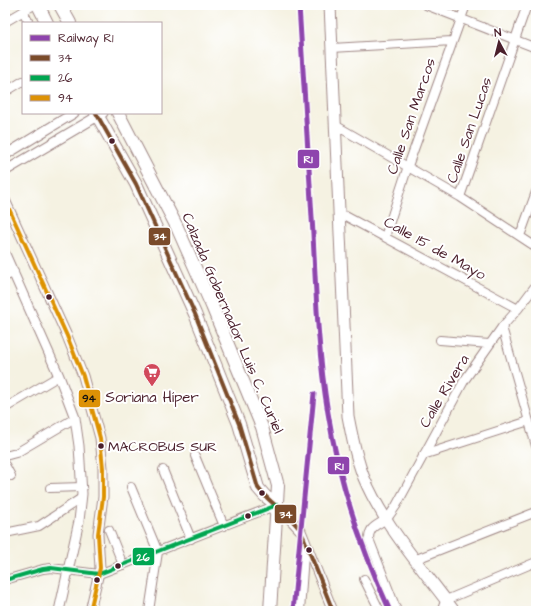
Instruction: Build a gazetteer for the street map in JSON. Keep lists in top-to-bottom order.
{
  "streets": {
    "main road": ["Calzada Gobernador Luis C. Curiel"],
    "street": [
      "Calle San Marcos",
      "Calle San Lucas",
      "Calle 15 de Mayo",
      "Calle Rivera"
    ]
  },
  "crossings": [
    ["Calle San Marcos", "Calle 15 de Mayo"],
    ["Calle 15 de Mayo", "Calle Rivera"]
  ],
  "places": {
    "supermarket": ["Soriana Híper"],
    "other": ["MACROBUS SUR"]
  },
  "lines": [
    "rail line R1",
    "transit line 34",
    "transit line 94",
    "transit line 26"
  ],
  "legend": [
    "Railway R1",
    "34",
    "26",
    "94"
  ],
  "north": "top"
}
